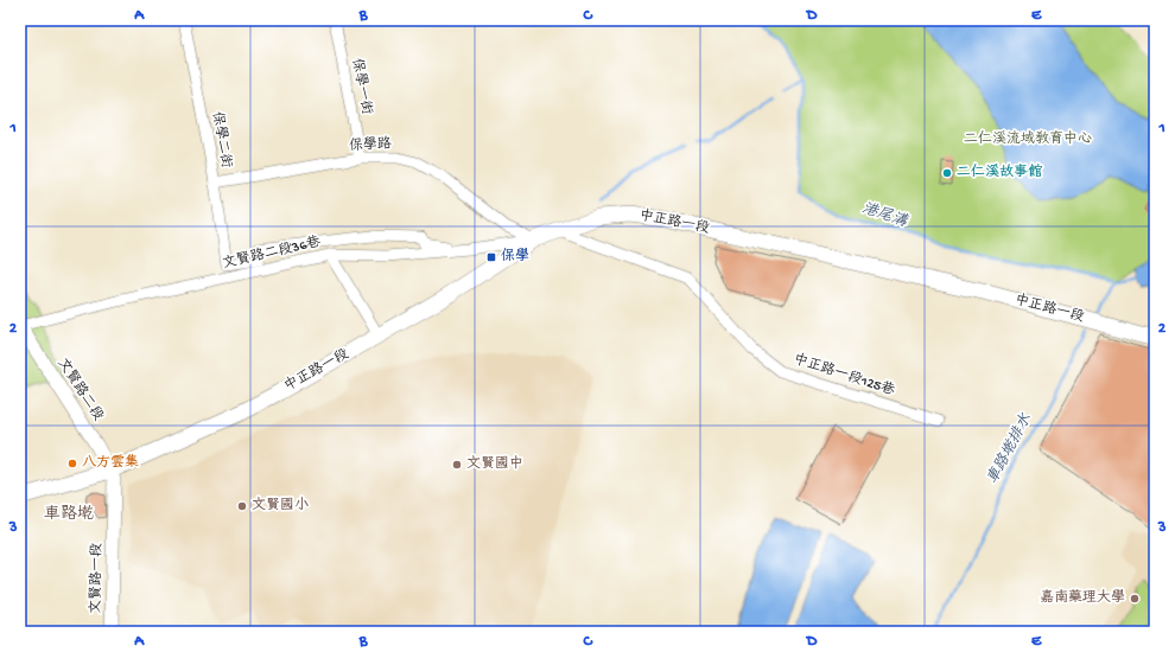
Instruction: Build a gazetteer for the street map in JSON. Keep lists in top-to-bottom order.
{
  "streets": {
    "main road": ["中正路一段"],
    "street": [
      "保學一街",
      "保學二街",
      "保學路",
      "文賢路二段36巷",
      "中正路一段125巷",
      "文賢路二段",
      "文賢路一段"
    ]
  },
  "crossings": [
    ["保學一街", "保學路"],
    ["保學二街", "保學路"],
    ["保學二街", "文賢路二段36巷"],
    ["保學路", "中正路一段"],
    ["保學路", "文賢路二段36巷"],
    ["中正路一段", "文賢路二段36巷"],
    ["中正路一段", "中正路一段125巷"],
    ["中正路一段", "文賢路二段"],
    ["中正路一段", "文賢路一段"],
    ["文賢路二段36巷", "文賢路二段"],
    ["文賢路二段", "文賢路一段"]
  ],
  "districts": ["車路墘"],
  "water": ["港尾溝", "車路墘排水"],
  "parks": ["二仁溪流域教育中心"],
  "places": {
    "other": [
      "二仁溪故事館",
      "八方雲集",
      "文賢國中",
      "文賢國小",
      "嘉南藥理大學"
    ],
    "transit": ["保學"]
  },
  "grid": {
    "columns": [
      "A",
      "B",
      "C",
      "D",
      "E"
    ],
    "rows": ["1", "2", "3"]
  }
}
